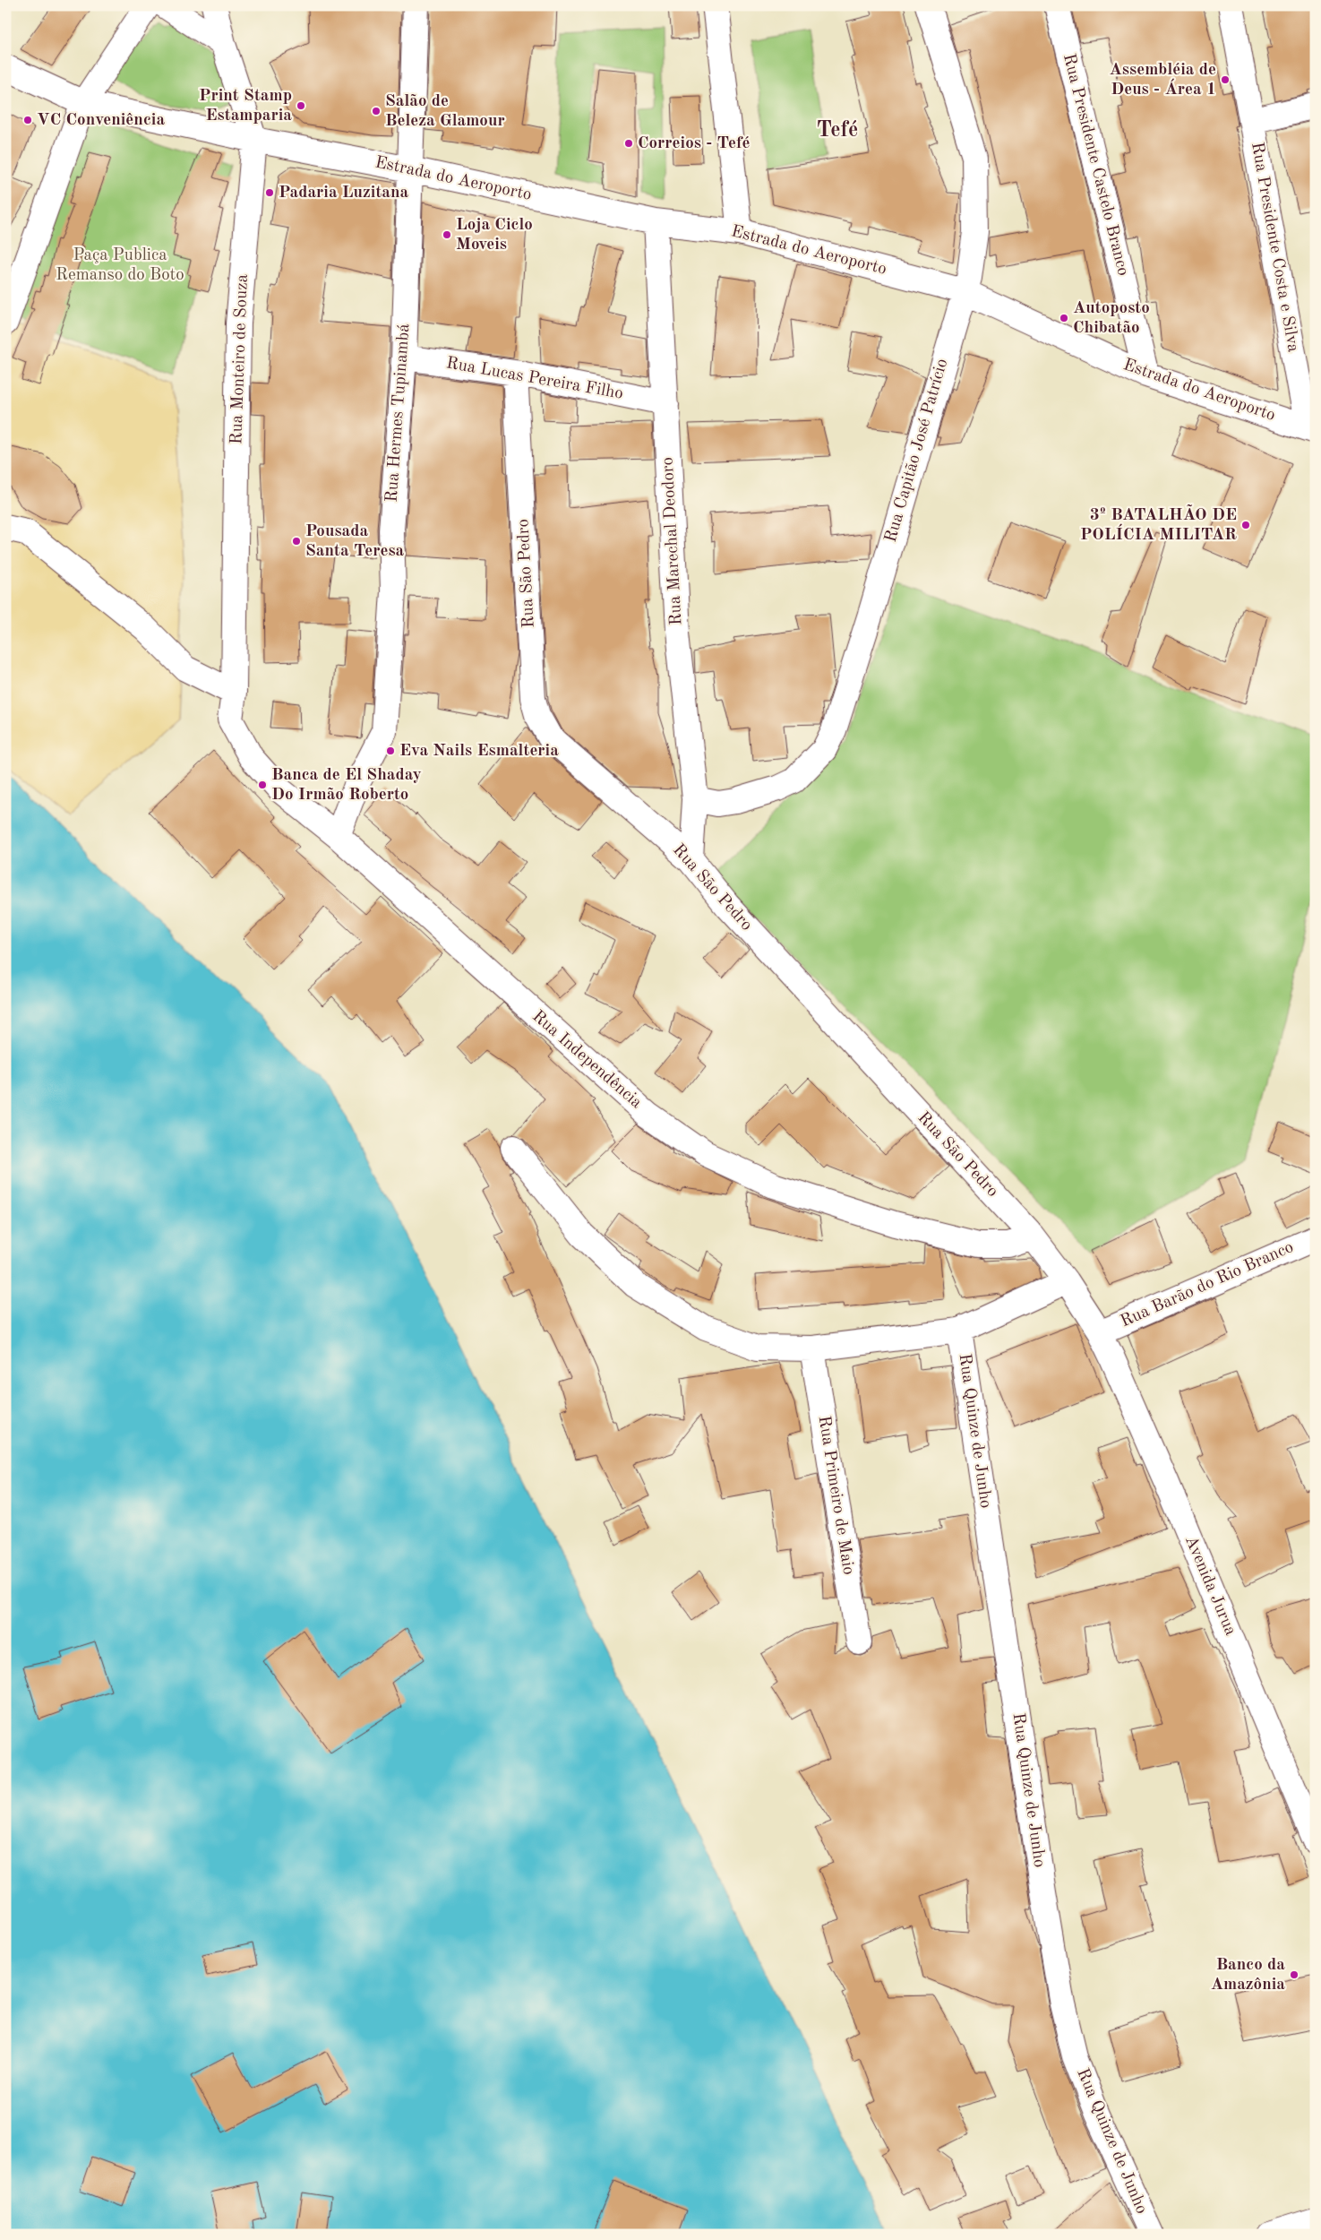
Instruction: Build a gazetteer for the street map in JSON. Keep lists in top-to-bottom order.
{
  "streets": {
    "street": [
      "Rua Presidente Castelo Branco",
      "Estrada do Aeroporto",
      "Rua Presidente Costa e Silva",
      "Rua Monteiro de Souza",
      "Rua Lucas Pereira Filho",
      "Rua Hermes Tupinambá",
      "Rua Capitão José Patrício",
      "Rua Marechal Deodoro",
      "Rua São Pedro",
      "Rua Independência",
      "Rua Barão do Rio Branco",
      "Rua Quinze de Junho",
      "Rua Primeiro de Maio",
      "Avenida Jurua"
    ]
  },
  "crossings": [
    ["Rua Presidente Castelo Branco", "Estrada do Aeroporto"],
    ["Estrada do Aeroporto", "Rua Presidente Costa e Silva"],
    ["Estrada do Aeroporto", "Rua Monteiro de Souza"],
    ["Estrada do Aeroporto", "Rua Hermes Tupinambá"],
    ["Estrada do Aeroporto", "Rua Capitão José Patrício"],
    ["Estrada do Aeroporto", "Rua Marechal Deodoro"],
    ["Rua Monteiro de Souza", "Rua Independência"],
    ["Rua Lucas Pereira Filho", "Rua Hermes Tupinambá"],
    ["Rua Lucas Pereira Filho", "Rua Marechal Deodoro"],
    ["Rua Lucas Pereira Filho", "Rua São Pedro"],
    ["Rua Hermes Tupinambá", "Rua Independência"],
    ["Rua Capitão José Patrício", "Rua Marechal Deodoro"],
    ["Rua Marechal Deodoro", "Rua São Pedro"],
    ["Rua São Pedro", "Rua Independência"],
    ["Rua São Pedro", "Rua Barão do Rio Branco"],
    ["Rua São Pedro", "Avenida Jurua"],
    ["Rua Barão do Rio Branco", "Avenida Jurua"]
  ],
  "districts": ["Tefé"],
  "parks": ["Paça Publica Remanso do Boto"],
  "places": [
    "Assembléia de Deus - Área 1",
    "Print Stamp Estamparia",
    "Salão de Beleza Glamour",
    "VC Conveniência",
    "Correios - Tefé",
    "Padaria Luzitana",
    "Loja Ciclo Moveis",
    "Autoposto Chibatão",
    "3º BATALHÃO DE POLÍCIA MILITAR",
    "Pousada Santa Teresa",
    "Eva Nails Esmalteria",
    "Banca de El Shaday Do Irmão Roberto",
    "Banco da Amazônia"
  ]
}
